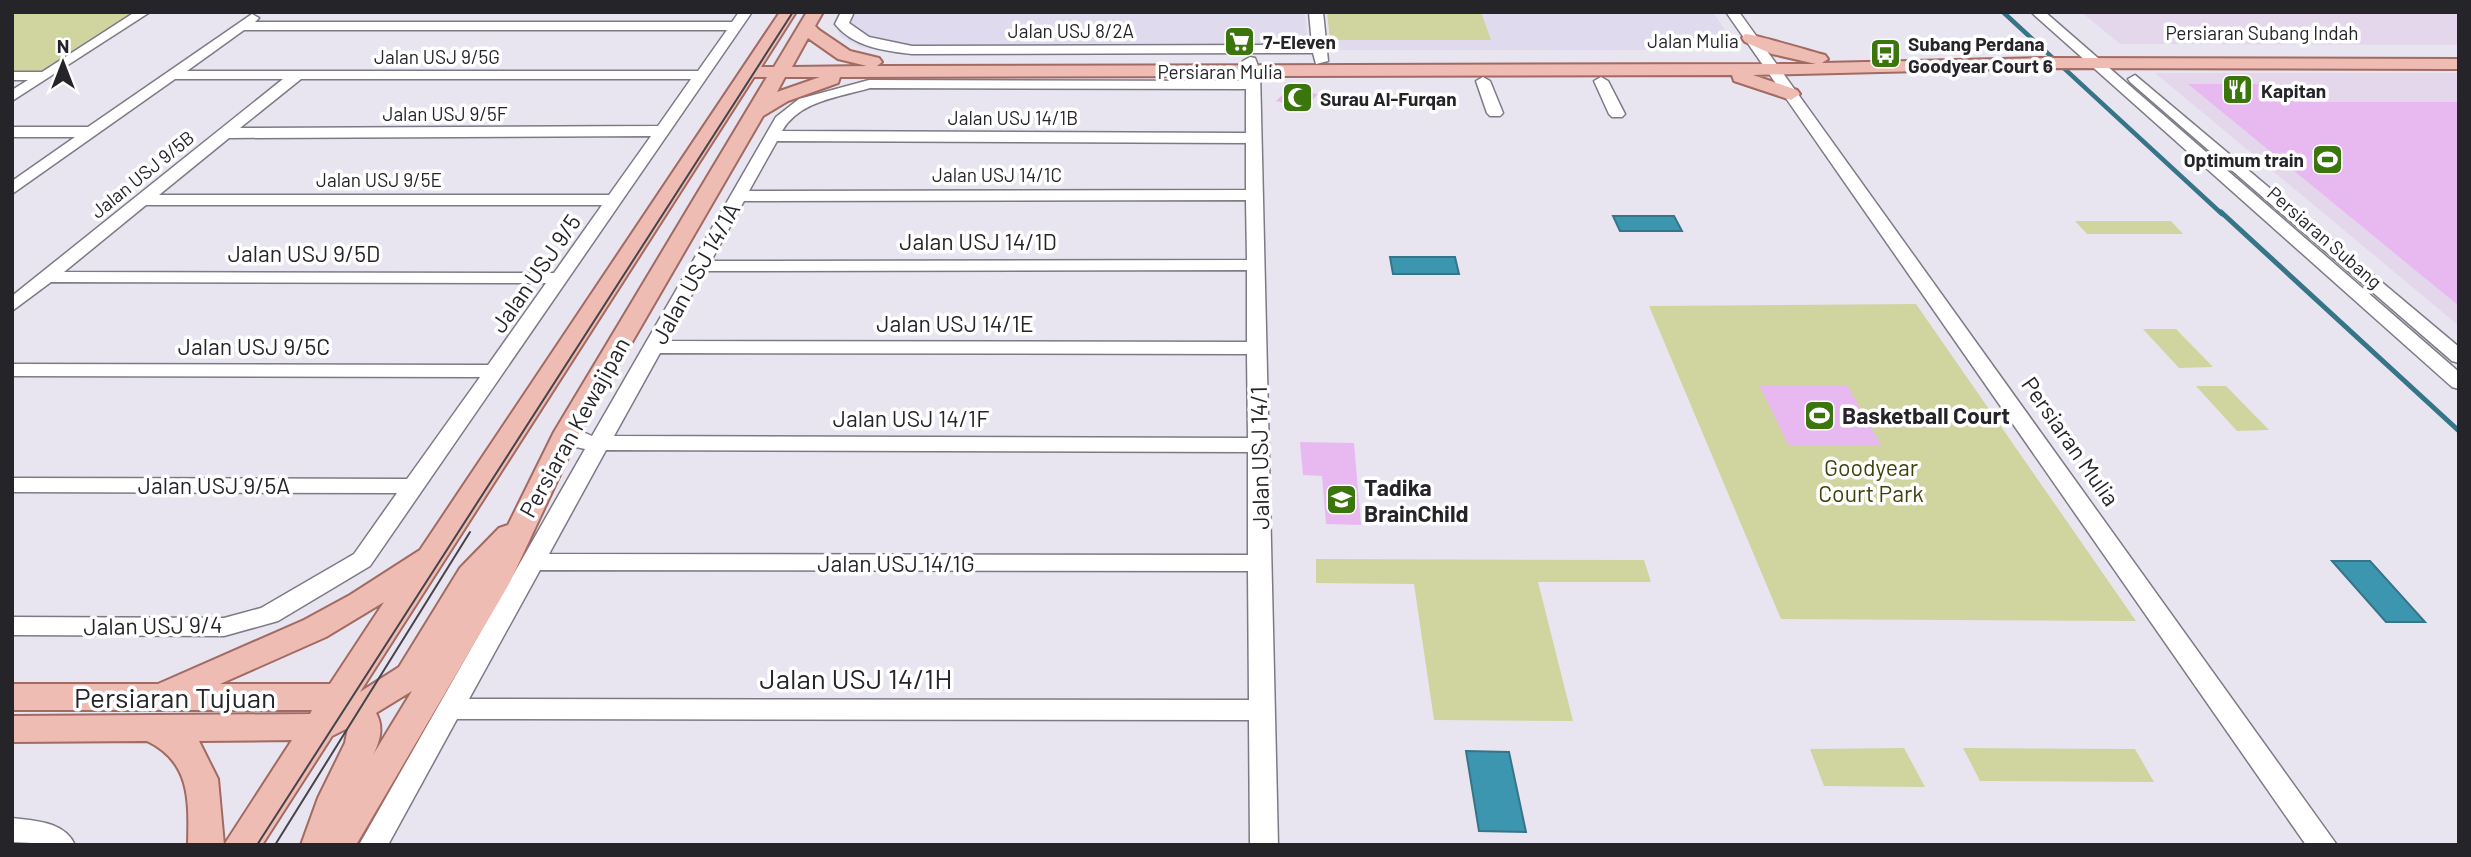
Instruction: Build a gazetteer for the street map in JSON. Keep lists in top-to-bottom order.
{
  "streets": {
    "main road": [
      "Persiaran Subang Indah",
      "Jalan Mulia",
      "Persiaran Mulia",
      "Persiaran Kewajipan",
      "Persiaran Tujuan"
    ],
    "street": [
      "Jalan USJ 8/2A",
      "Jalan USJ 9/5G",
      "Jalan USJ 9/5F",
      "Jalan USJ 14/1B",
      "Jalan USJ 9/5B",
      "Jalan USJ 14/1C",
      "Jalan USJ 9/5E",
      "Persiaran Subang",
      "Jalan USJ 14/1D",
      "Jalan USJ 9/5D",
      "Jalan USJ 9/5",
      "Jalan USJ 14/1A",
      "Jalan USJ 14/1E",
      "Jalan USJ 9/5C",
      "Jalan USJ 14/1F",
      "Jalan USJ 14/1",
      "Jalan USJ 9/5A",
      "Jalan USJ 14/1G",
      "Jalan USJ 9/4",
      "Jalan USJ 14/1H"
    ]
  },
  "crossings": [
    ["Jalan USJ 8/2A", "Jalan Mulia"],
    ["Jalan USJ 8/2A", "Persiaran Mulia"],
    ["Persiaran Subang Indah", "Persiaran Subang"],
    ["Jalan Mulia", "Persiaran Mulia"],
    ["Jalan USJ 9/5G", "Jalan USJ 9/5B"],
    ["Jalan USJ 9/5G", "Jalan USJ 9/5"],
    ["Persiaran Mulia", "Jalan USJ 14/1A"],
    ["Persiaran Mulia", "Persiaran Kewajipan"],
    ["Persiaran Mulia", "Jalan USJ 14/1"],
    ["Jalan USJ 9/5F", "Jalan USJ 9/5B"],
    ["Jalan USJ 9/5F", "Jalan USJ 9/5"],
    ["Jalan USJ 14/1B", "Jalan USJ 14/1A"],
    ["Jalan USJ 14/1B", "Jalan USJ 14/1"],
    ["Jalan USJ 9/5B", "Jalan USJ 9/5E"],
    ["Jalan USJ 9/5B", "Jalan USJ 9/5D"],
    ["Jalan USJ 14/1C", "Jalan USJ 14/1A"],
    ["Jalan USJ 14/1C", "Jalan USJ 14/1"],
    ["Jalan USJ 9/5E", "Jalan USJ 9/5"],
    ["Jalan USJ 14/1D", "Jalan USJ 14/1A"],
    ["Jalan USJ 14/1D", "Jalan USJ 14/1"],
    ["Jalan USJ 9/5D", "Jalan USJ 9/5"],
    ["Jalan USJ 9/5", "Jalan USJ 9/5C"],
    ["Jalan USJ 9/5", "Jalan USJ 9/5A"],
    ["Jalan USJ 9/5", "Jalan USJ 9/4"],
    ["Jalan USJ 14/1A", "Jalan USJ 14/1E"],
    ["Jalan USJ 14/1A", "Jalan USJ 14/1F"],
    ["Jalan USJ 14/1A", "Jalan USJ 14/1"],
    ["Jalan USJ 14/1A", "Jalan USJ 14/1G"],
    ["Jalan USJ 14/1A", "Jalan USJ 14/1H"],
    ["Jalan USJ 14/1E", "Jalan USJ 14/1"],
    ["Jalan USJ 14/1F", "Persiaran Kewajipan"],
    ["Jalan USJ 14/1F", "Jalan USJ 14/1"],
    ["Persiaran Kewajipan", "Persiaran Tujuan"],
    ["Jalan USJ 14/1", "Jalan USJ 14/1G"],
    ["Jalan USJ 14/1", "Jalan USJ 14/1H"]
  ],
  "parks": ["Goodyear Court Park"],
  "places": {
    "supermarket": ["7-Eleven"],
    "bus stop": ["Subang Perdana Goodyear Court 6"],
    "restaurant": ["Kapitan"],
    "mosque": ["Surau Al-Furqan"],
    "sports": ["Optimum train", "Basketball Court"],
    "school or university": ["Tadika BrainChild"]
  },
  "north": "top"
}
